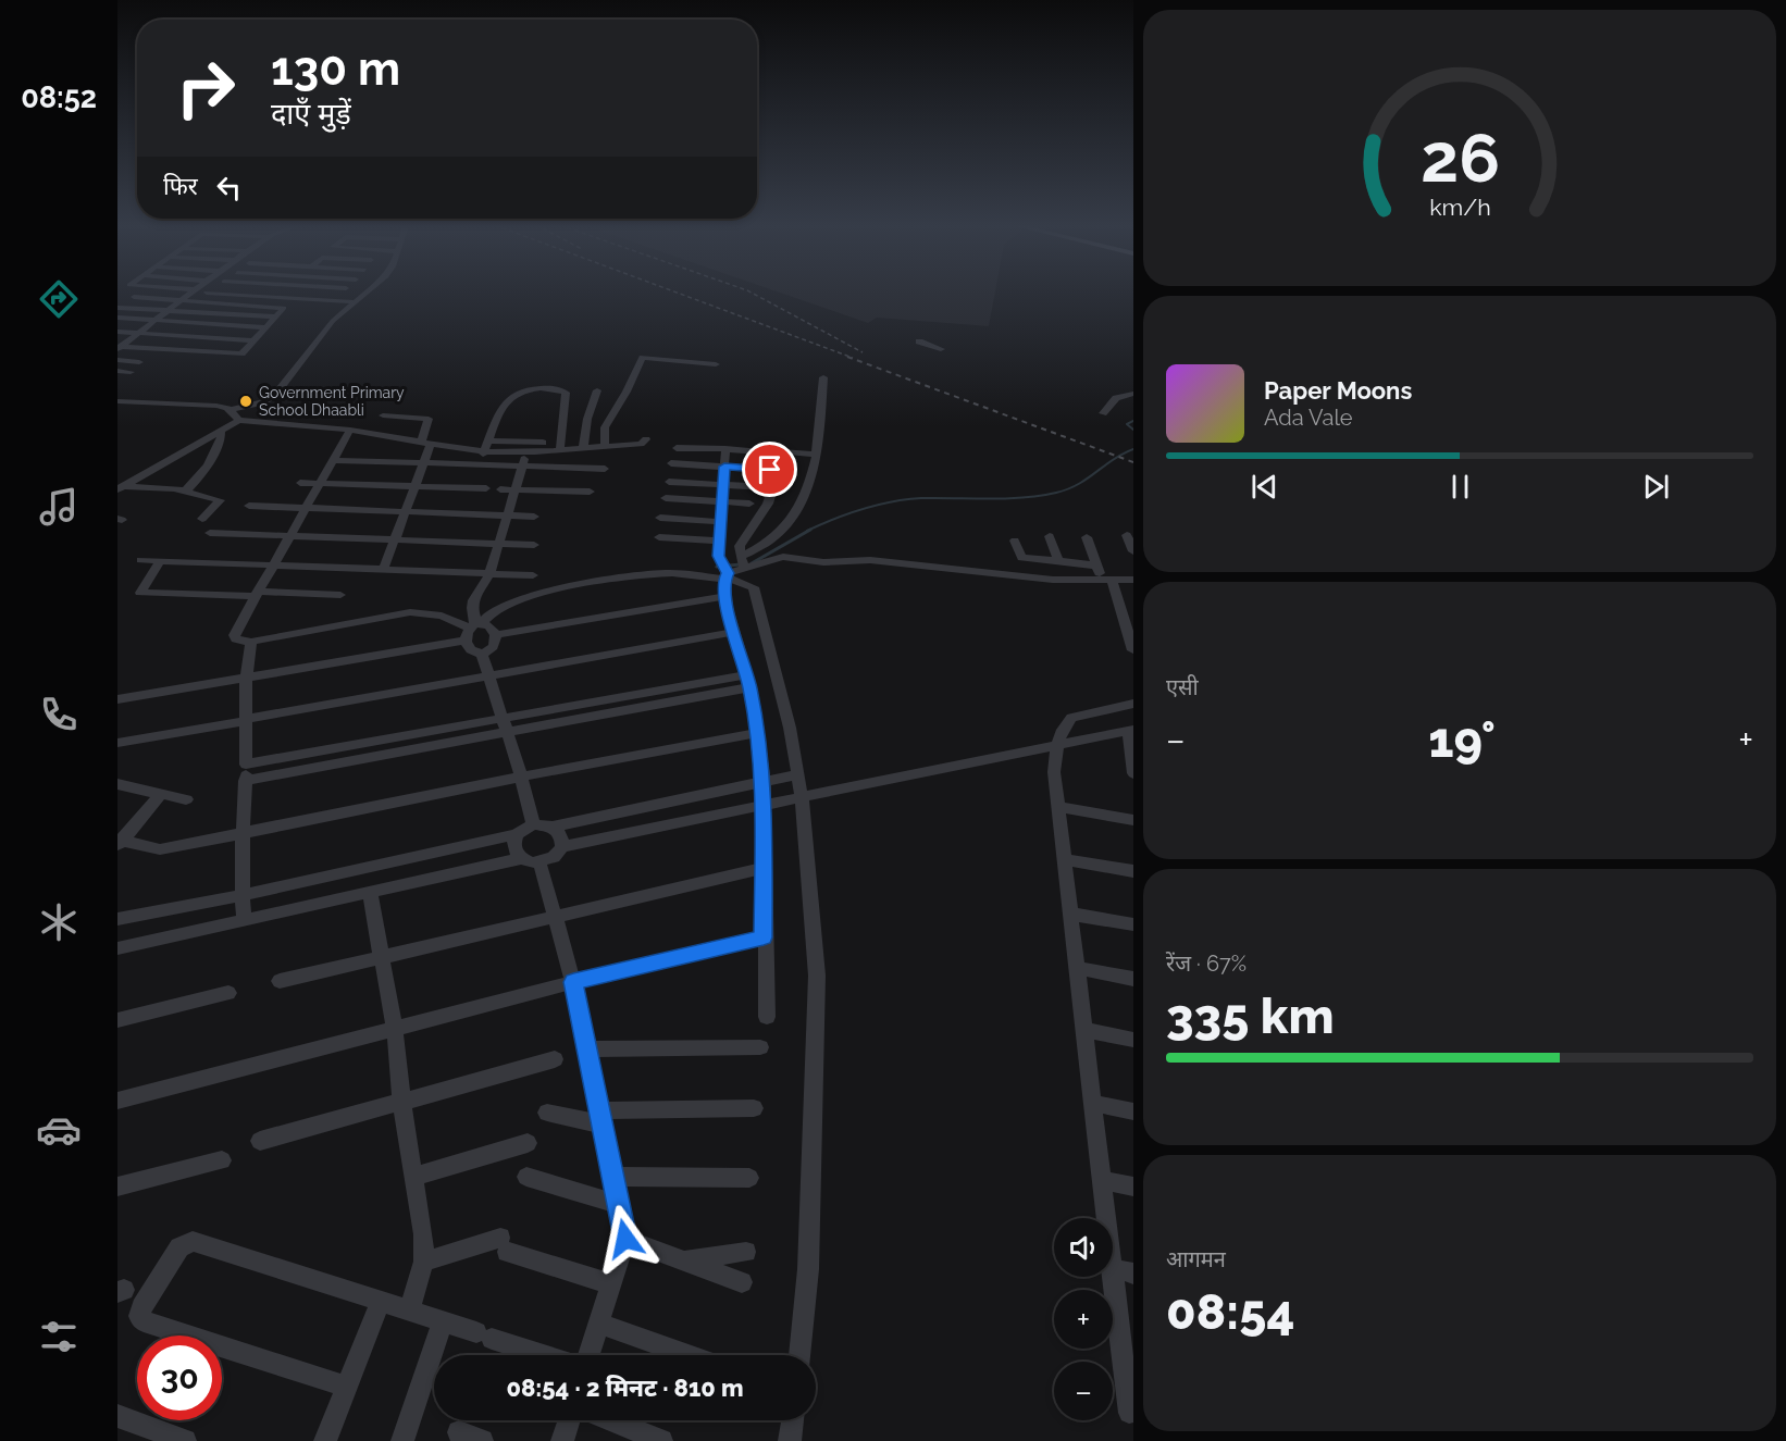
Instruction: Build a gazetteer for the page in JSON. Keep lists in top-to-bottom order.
{
  "places": ["Government Primary School Dhaabli"],
  "page": {
    "tabs": "08:52",
    "turn": ["130 m", "दाएँ मुड़ें"],
    "then": "फिर",
    "song": ["Paper Moons", "Ada Vale"],
    "tile": [
      "एसी",
      ["रेंज · 67%", "335 km"],
      ["आगमन", "08:54"]
    ],
    "heat": ["−", "19°", "+"],
    "map_buttons": ["+", "−"],
    "limit": "30",
    "trip": "08:54 · 2 मिनट · 810 m",
    "gauge": ["26", "km/h"]
  }
}
